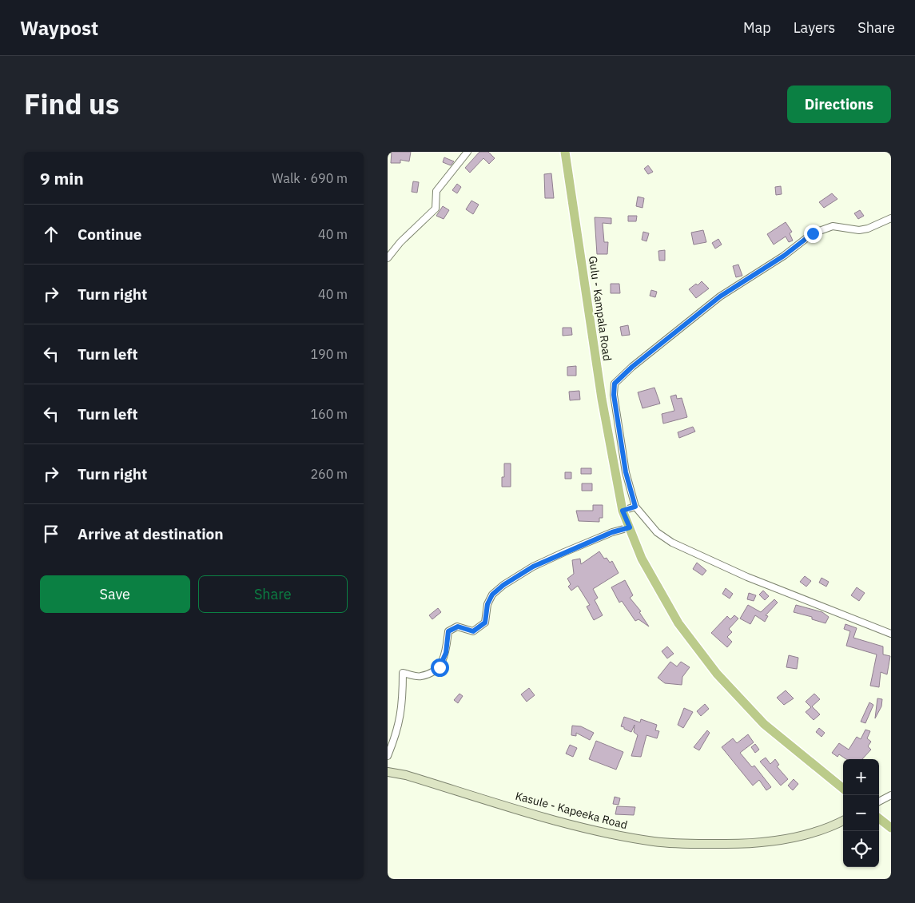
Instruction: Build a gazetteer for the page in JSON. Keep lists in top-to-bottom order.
{
  "streets": {
    "main road": ["Gulu - Kampala Road"],
    "street": ["Kasule - Kapeeka Road"]
  },
  "page": {
    "header": "Waypost",
    "nav": ["Map", "Layers", "Share"],
    "title": "Find us",
    "buttons": [
      "Directions",
      ["Save", "Share"]
    ],
    "heading": ["9 min", "Walk · 690 m"],
    "list": [
      ["Continue", "40 m"],
      ["Turn right", "40 m"],
      ["Turn left", "190 m"],
      ["Turn left", "160 m"],
      ["Turn right", "260 m"],
      "Arrive at destination"
    ],
    "map_buttons": ["+", "−"]
  }
}
